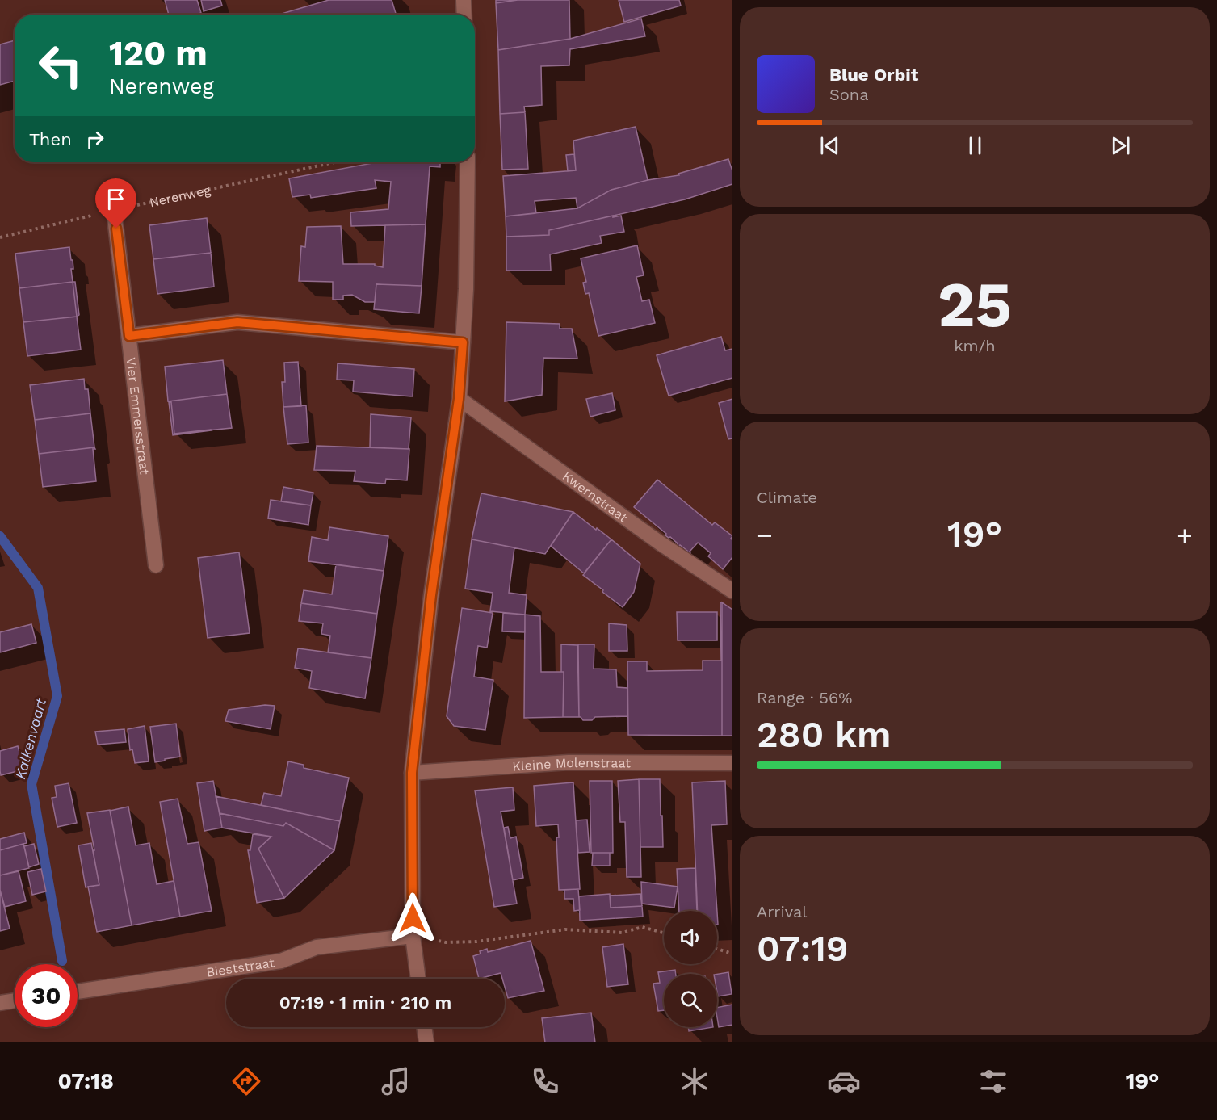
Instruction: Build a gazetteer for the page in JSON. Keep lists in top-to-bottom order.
{
  "streets": {
    "street": [
      "Vier Emmersstraat",
      "Kwernstraat",
      "Kleine Molenstraat",
      "Bieststraat"
    ],
    "path": ["Nerenweg"]
  },
  "crossings": [
    ["Nerenweg", "Vier Emmersstraat"]
  ],
  "water": ["Kalkenvaart"],
  "page": {
    "turn": ["120 m", "Nerenweg"],
    "song": ["Blue Orbit", "Sona"],
    "then": "Then",
    "tile": [
      ["25", "km/h"],
      "Climate",
      ["Range · 56%", "280 km"],
      ["Arrival", "07:19"]
    ],
    "heat": ["−", "19°", "+"],
    "limit": "30",
    "trip": "07:19 · 1 min · 210 m",
    "tabs": ["07:18", "19°"]
  }
}
